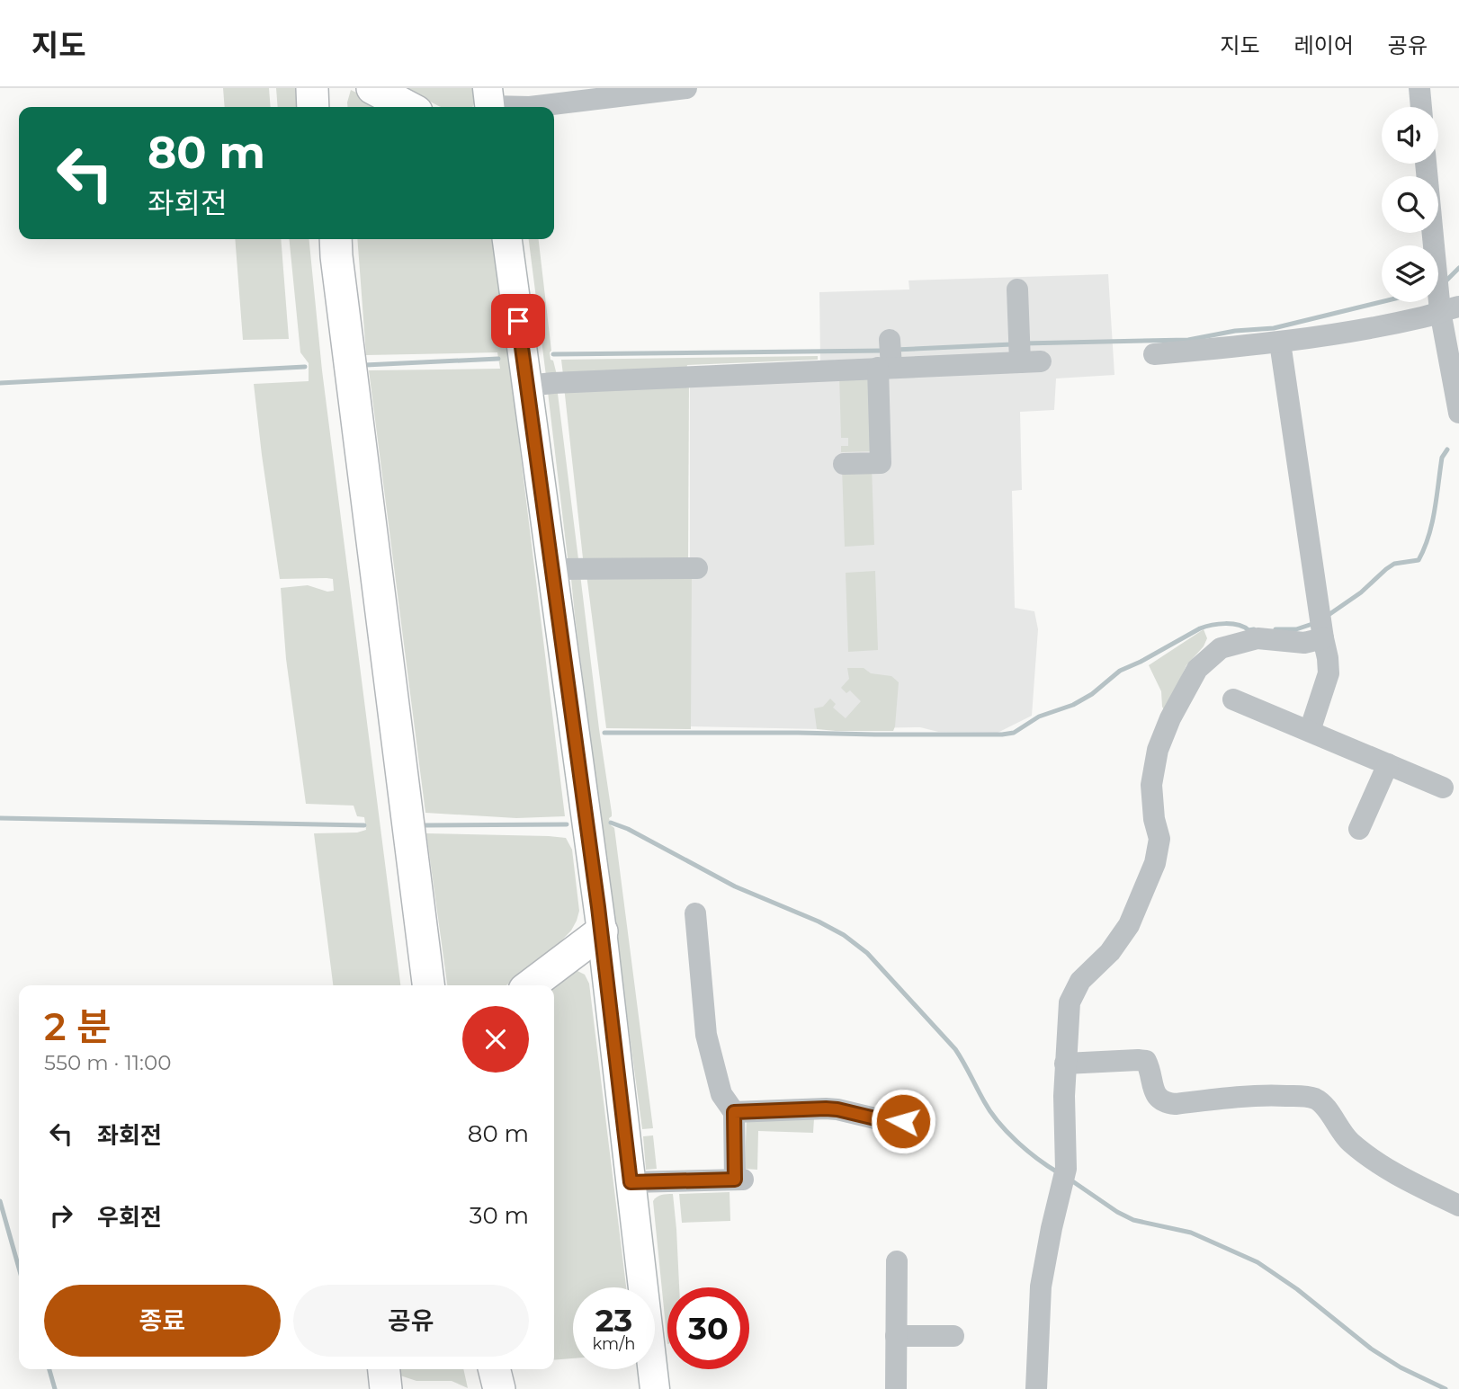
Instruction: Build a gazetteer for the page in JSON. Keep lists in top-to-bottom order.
{
  "page": {
    "header": "지도",
    "nav": ["지도", "레이어", "공유"],
    "turn": ["80 m", "좌회전"],
    "heading": ["2 분", "550 m · 11:00"],
    "list": [
      {
        "name": "좌회전",
        "value": "80 m"
      },
      {
        "name": "우회전",
        "value": "30 m"
      }
    ],
    "buttons": ["종료", "공유"],
    "speed": "23 km/h",
    "limit": "30"
  }
}
